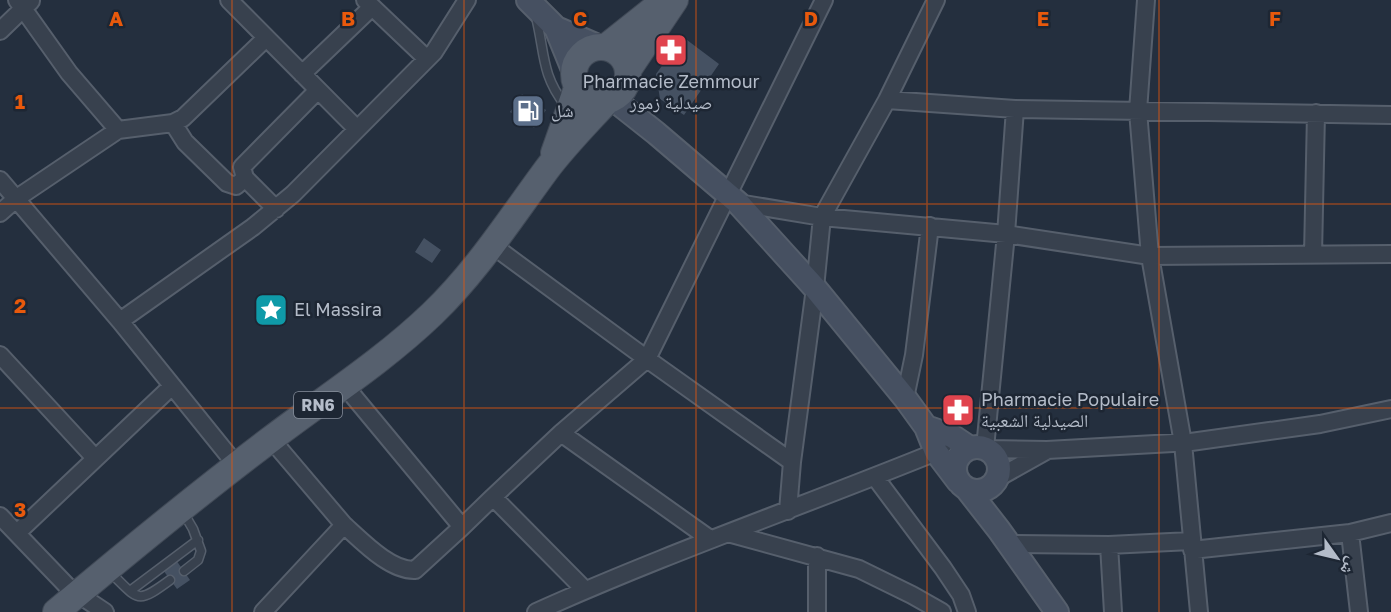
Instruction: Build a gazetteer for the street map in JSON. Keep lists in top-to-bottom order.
{
  "streets": {
    "main road": ["RN6"]
  },
  "places": {
    "pharmacy": ["Pharmacie Zemmour صيدلية زمور", "Pharmacie Populaire الصيدلية الشعبية"],
    "fuel station": ["شل"],
    "place": ["El Massira"]
  },
  "north": "bottom right",
  "grid": {
    "columns": [
      "A",
      "B",
      "C",
      "D",
      "E",
      "F"
    ],
    "rows": ["1", "2", "3"]
  }
}
